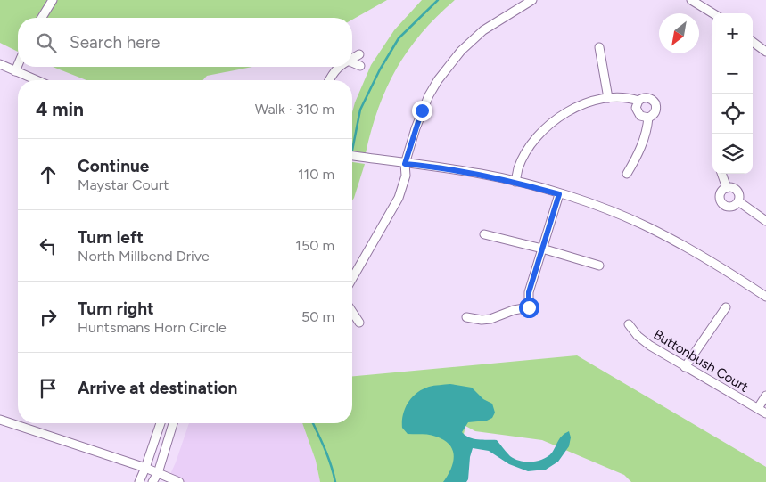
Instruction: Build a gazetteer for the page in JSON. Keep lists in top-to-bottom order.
{
  "streets": {
    "street": ["Buttonbush Court"]
  },
  "north": "bottom left",
  "page": {
    "map_buttons": ["+", "−"],
    "search": "Search here",
    "heading": ["4 min", "Walk · 310 m"],
    "list": [
      ["Continue", "Maystar Court", "110 m"],
      ["Turn left", "North Millbend Drive", "150 m"],
      ["Turn right", "Huntsmans Horn Circle", "50 m"],
      "Arrive at destination"
    ]
  }
}
